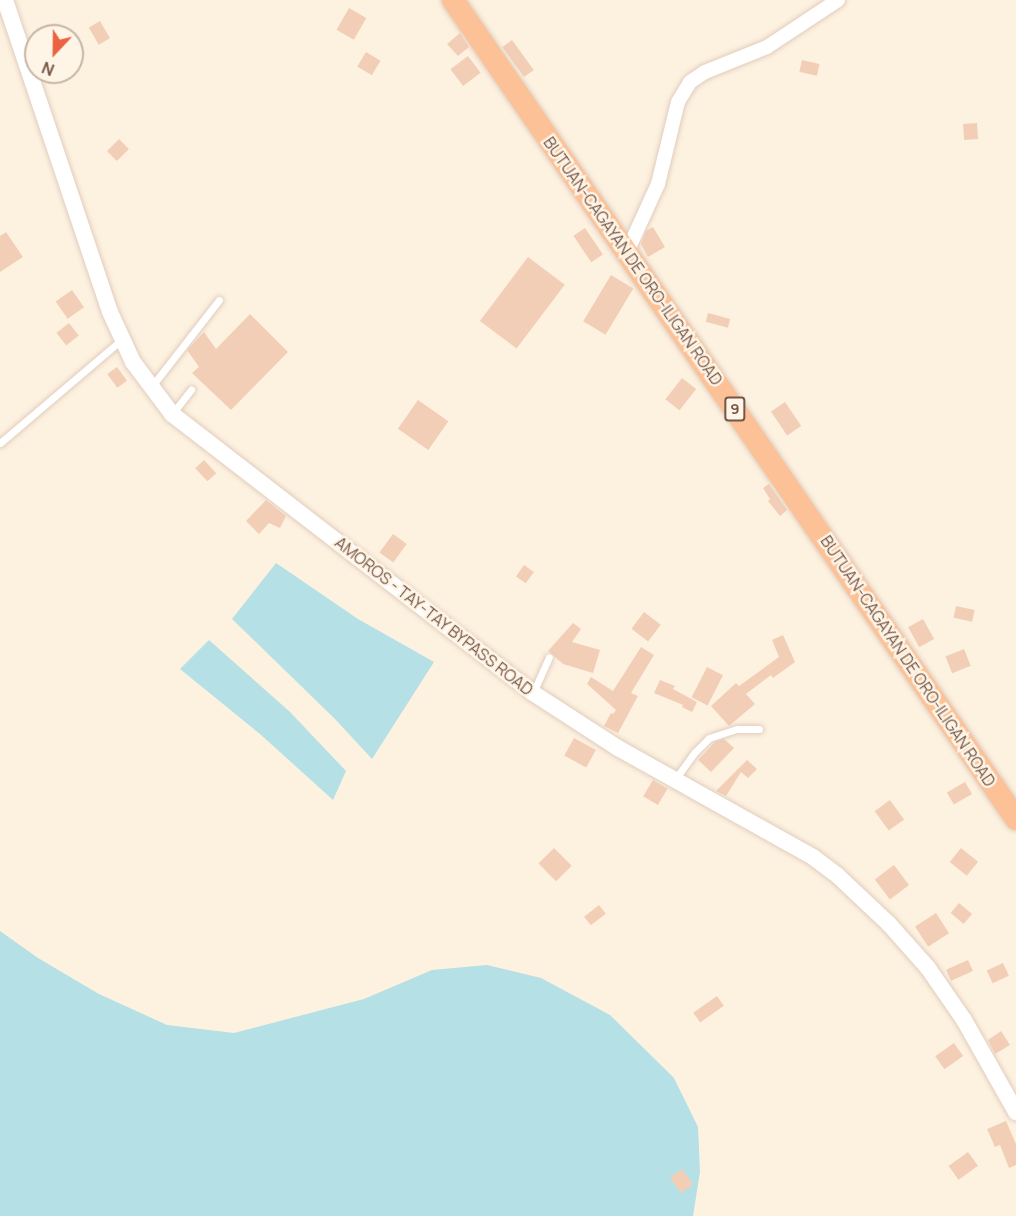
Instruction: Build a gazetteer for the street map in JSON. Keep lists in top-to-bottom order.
{
  "streets": {
    "highway": ["BUTUAN-CAGAYAN DE ORO-ILIGAN ROAD", "9"],
    "street": ["AMOROS - TAY-TAY BYPASS ROAD"]
  },
  "north": "bottom"
}
